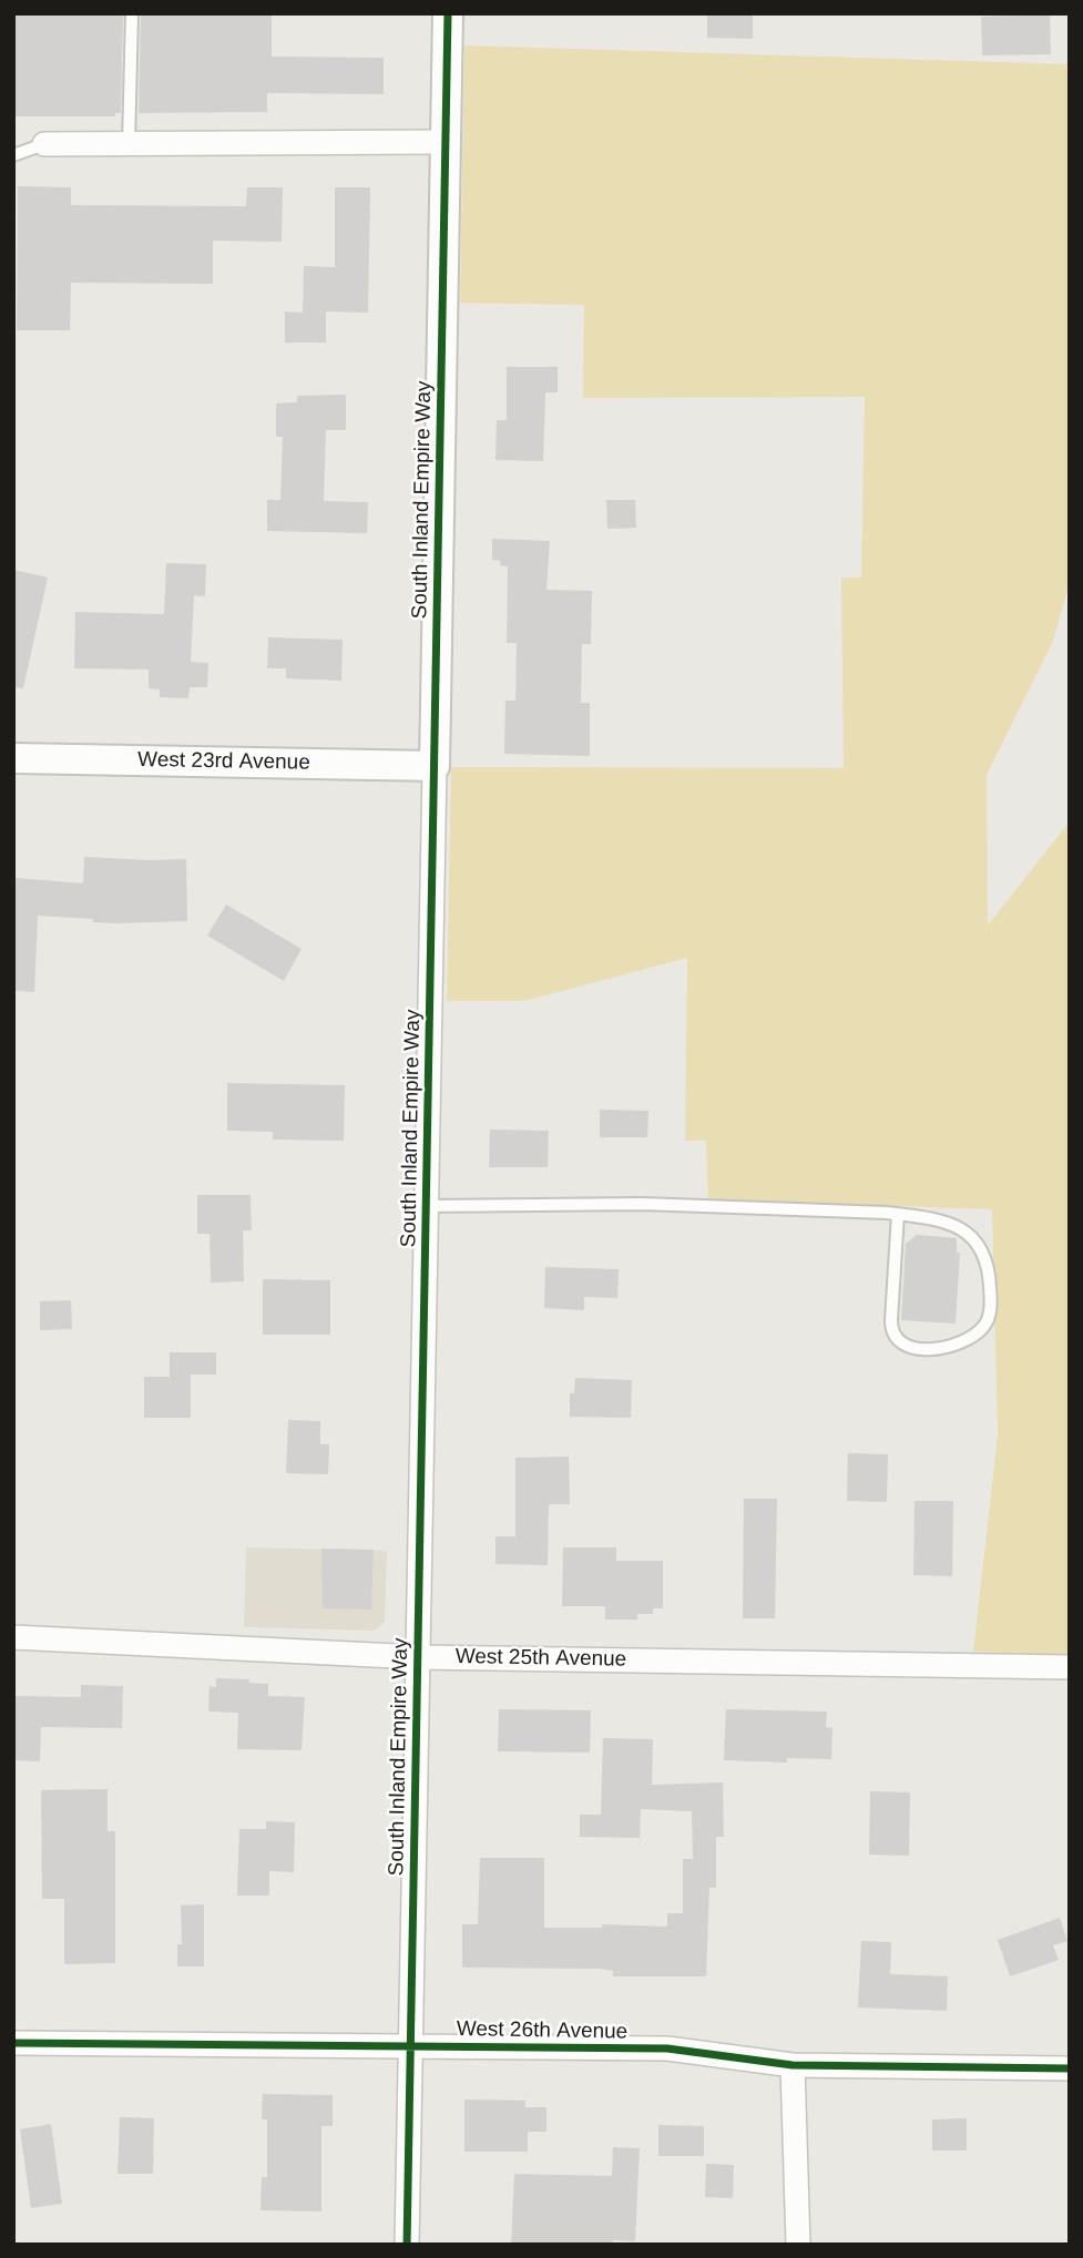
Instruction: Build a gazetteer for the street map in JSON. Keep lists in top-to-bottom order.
{
  "streets": {
    "street": [
      "South Inland Empire Way",
      "West 23rd Avenue",
      "West 25th Avenue",
      "West 26th Avenue"
    ]
  },
  "crossings": [
    ["South Inland Empire Way", "West 23rd Avenue"],
    ["South Inland Empire Way", "West 25th Avenue"],
    ["South Inland Empire Way", "West 26th Avenue"]
  ]
}
